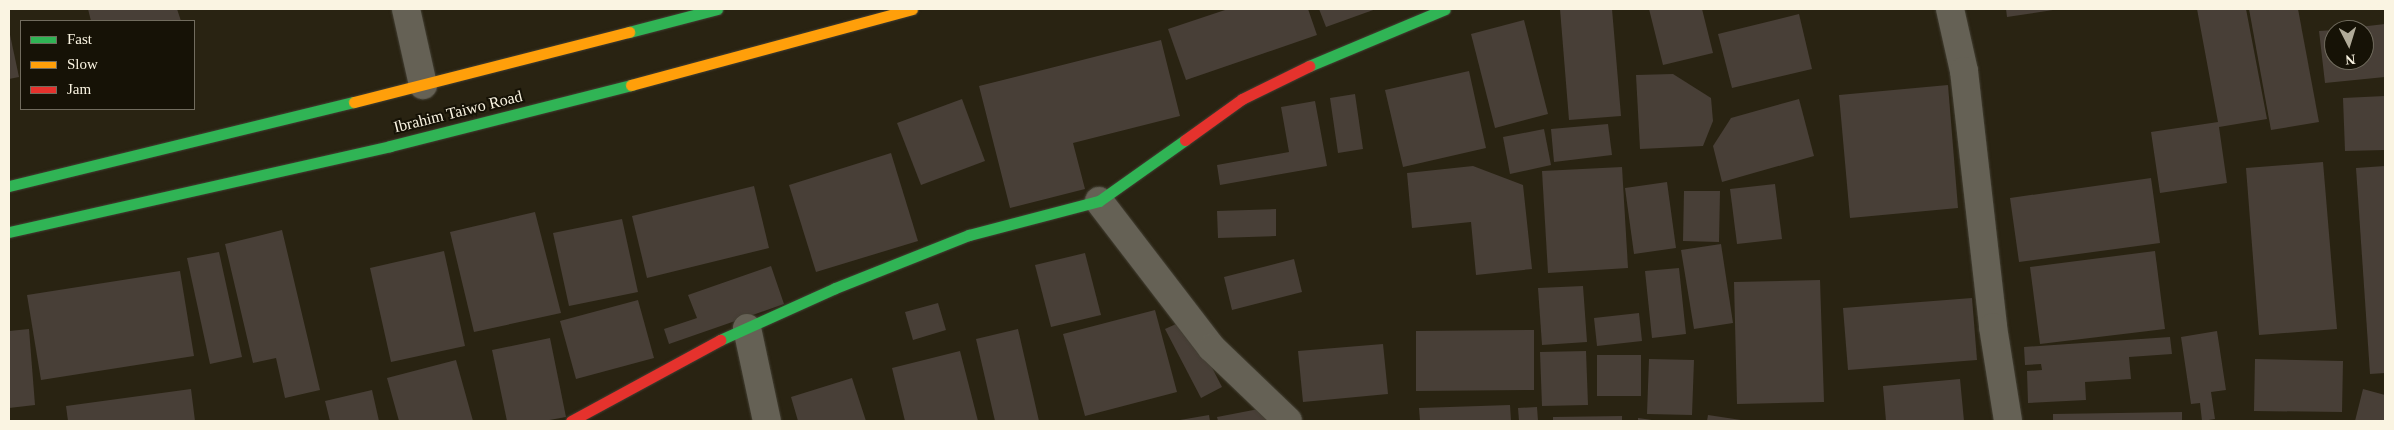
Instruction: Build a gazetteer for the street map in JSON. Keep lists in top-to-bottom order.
{
  "streets": {
    "main road": ["Ibrahim Taiwo Road"]
  },
  "legend": ["Fast", "Slow", "Jam"],
  "north": "bottom"
}
